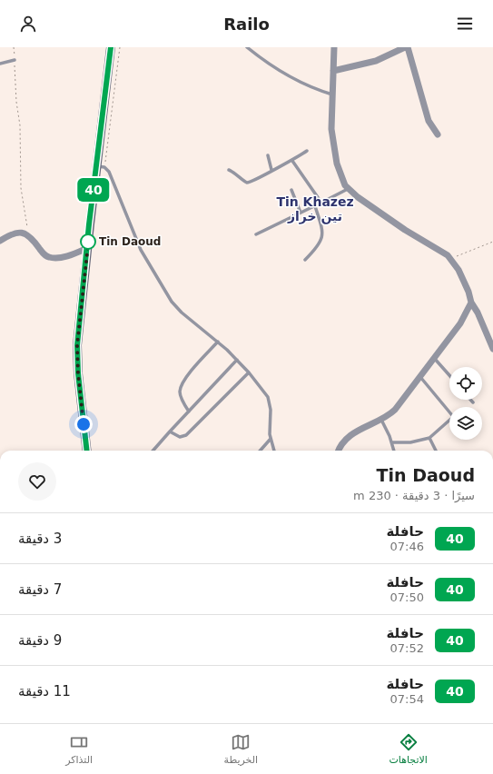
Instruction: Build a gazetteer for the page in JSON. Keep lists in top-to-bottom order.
{
  "districts": ["Tin Khazez تين خراز"],
  "places": ["Tin Daoud"],
  "lines": ["bus line 40"],
  "page": {
    "header": "Railo",
    "on_map": "40",
    "heading": ["Tin Daoud", "سيرًا · 3 دقيقة · 230 m"],
    "list": [
      {
        "mark": "40",
        "name": "حافلة",
        "note": "07:46",
        "value": "3 دقيقة"
      },
      {
        "mark": "40",
        "name": "حافلة",
        "note": "07:50",
        "value": "7 دقيقة"
      },
      {
        "mark": "40",
        "name": "حافلة",
        "note": "07:52",
        "value": "9 دقيقة"
      },
      {
        "mark": "40",
        "name": "حافلة",
        "note": "07:54",
        "value": "11 دقيقة"
      }
    ],
    "tabs": ["الاتجاهات", "الخريطة", "التذاكر"]
  }
}
